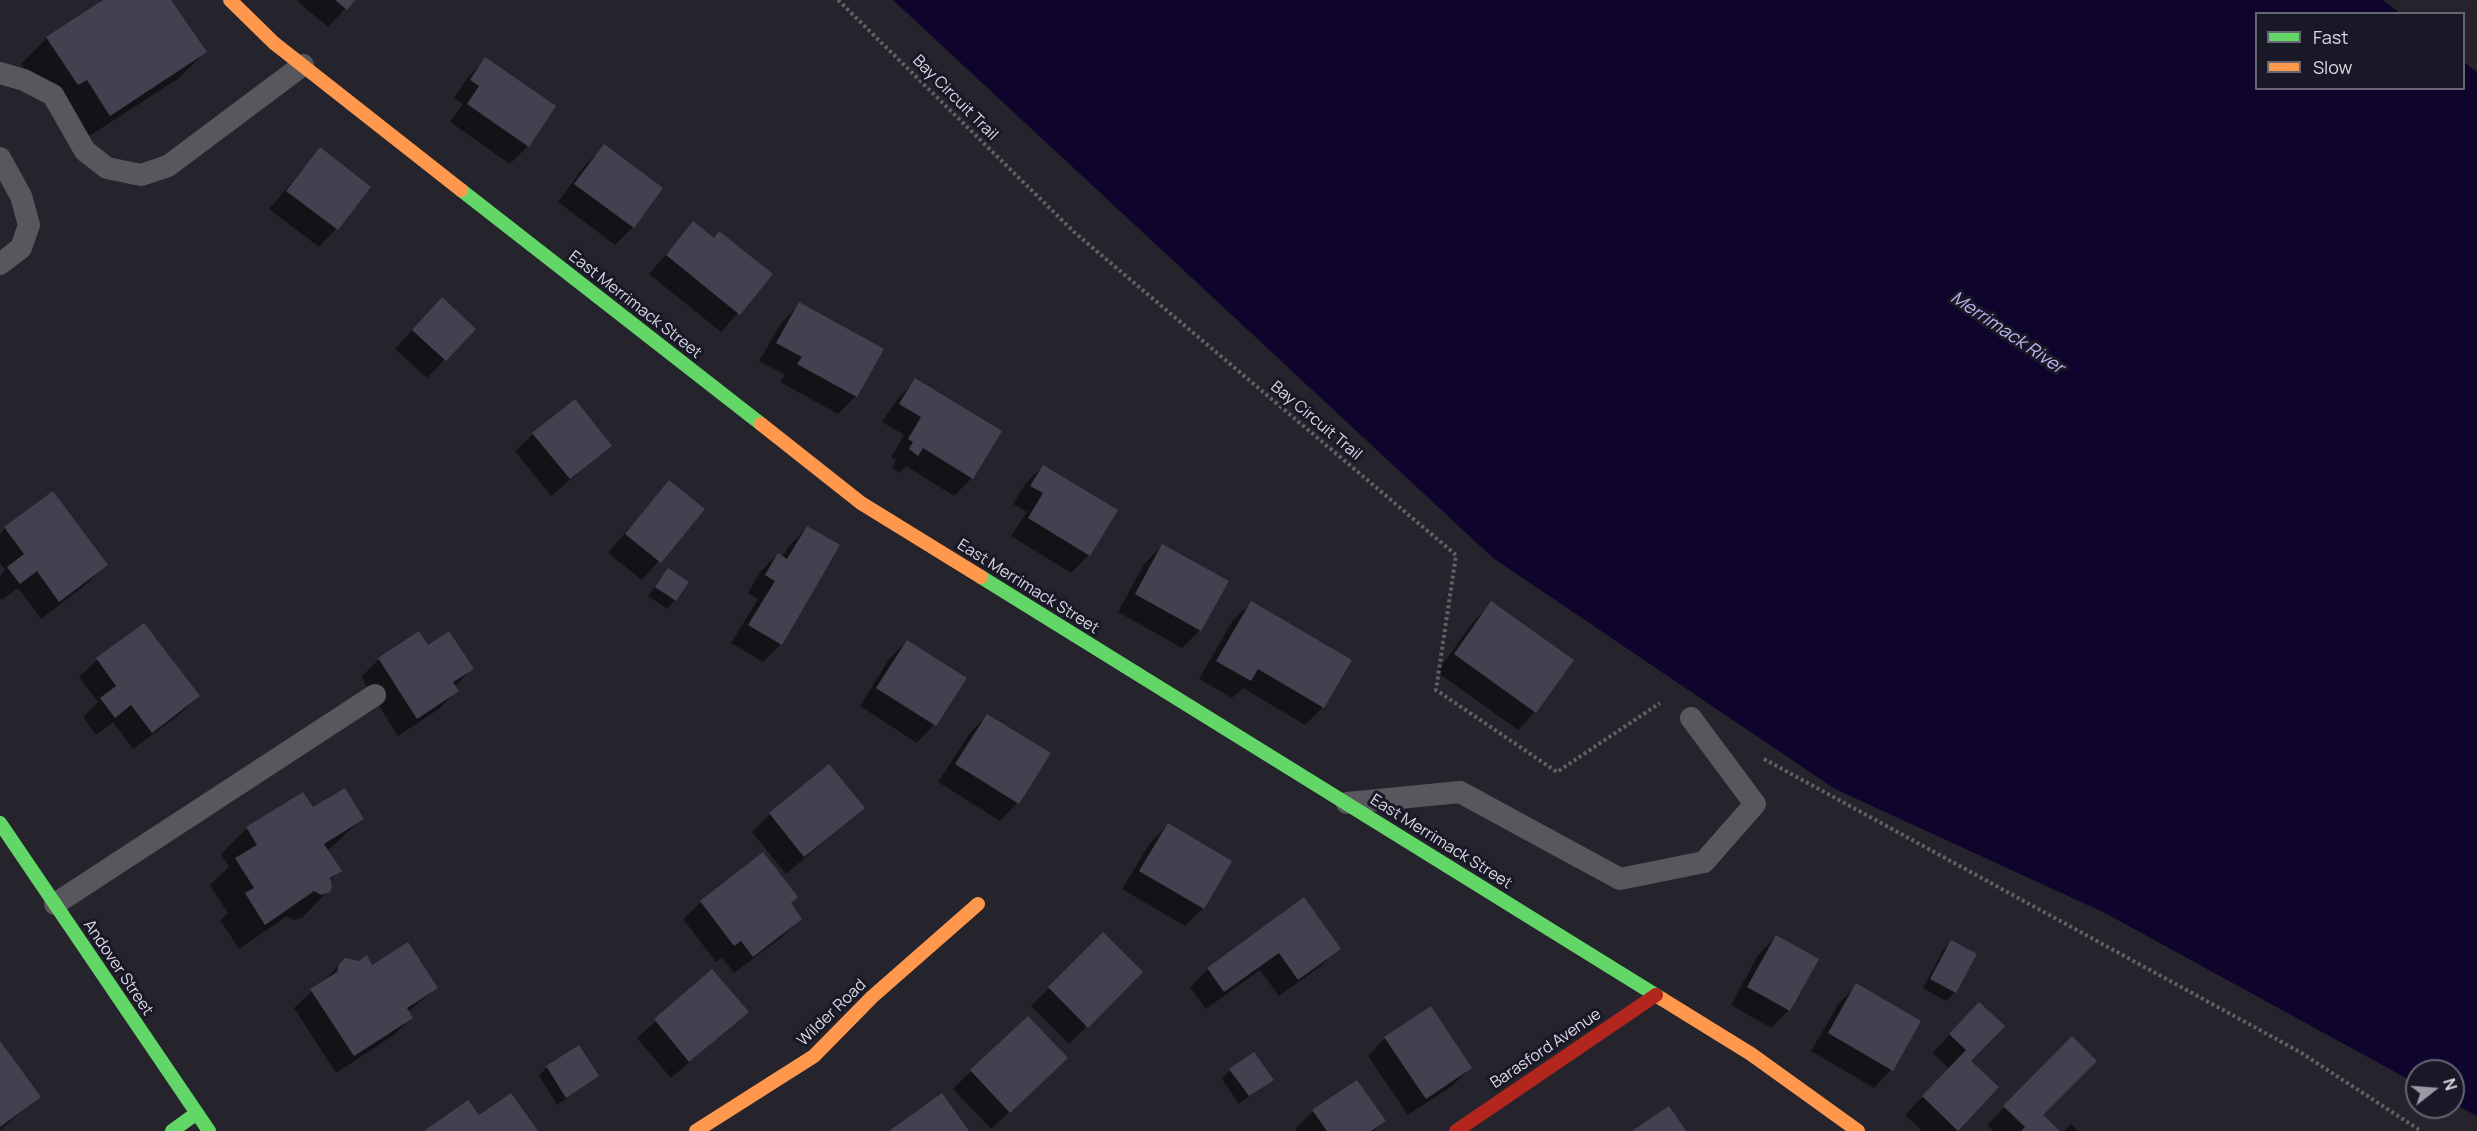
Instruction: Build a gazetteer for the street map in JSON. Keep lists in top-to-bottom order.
{
  "streets": {
    "street": [
      "East Merrimack Street",
      "Andover Street",
      "Wilder Road",
      "Barasford Avenue"
    ],
    "path": ["Bay Circuit Trail"]
  },
  "crossings": [
    ["East Merrimack Street", "Barasford Avenue"]
  ],
  "water": ["Merrimack River"],
  "legend": ["Fast", "Slow"],
  "north": "right"
}
